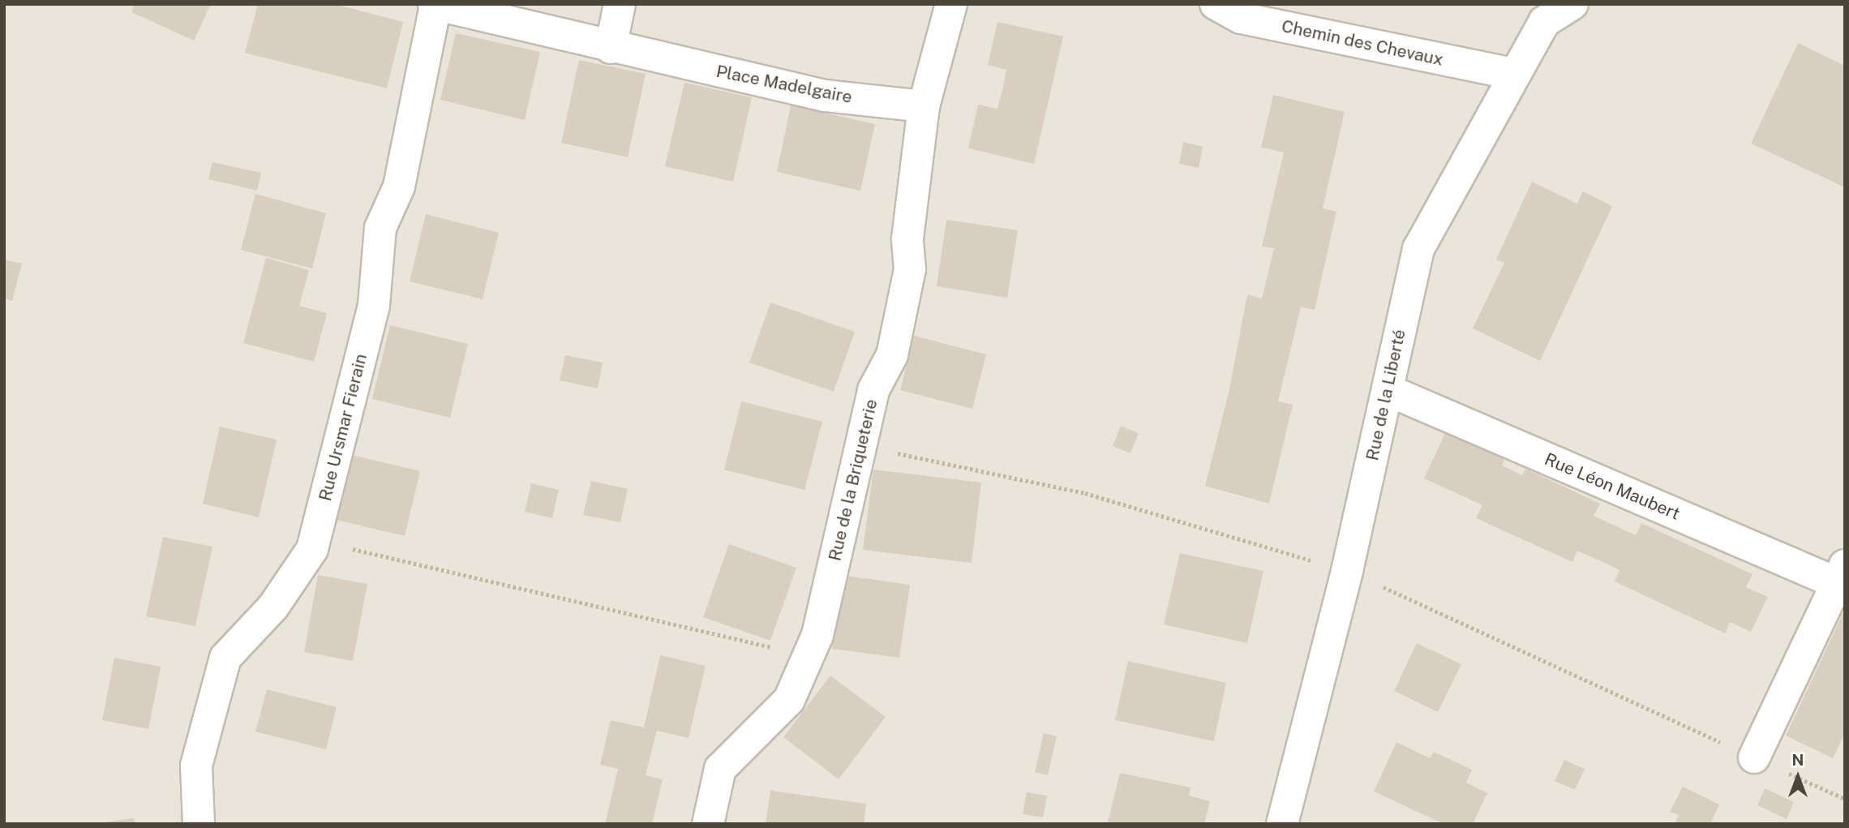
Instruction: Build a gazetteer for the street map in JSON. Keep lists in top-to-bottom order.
{
  "streets": {
    "street": [
      "Chemin des Chevaux",
      "Place Madelgaire",
      "Rue de la Liberté",
      "Rue Ursmar Fierain",
      "Rue de la Briqueterie",
      "Rue Léon Maubert"
    ]
  },
  "crossings": [
    ["Chemin des Chevaux", "Rue de la Liberté"],
    ["Place Madelgaire", "Rue Ursmar Fierain"],
    ["Place Madelgaire", "Rue de la Briqueterie"],
    ["Rue de la Liberté", "Rue Léon Maubert"]
  ],
  "north": "top"
}
